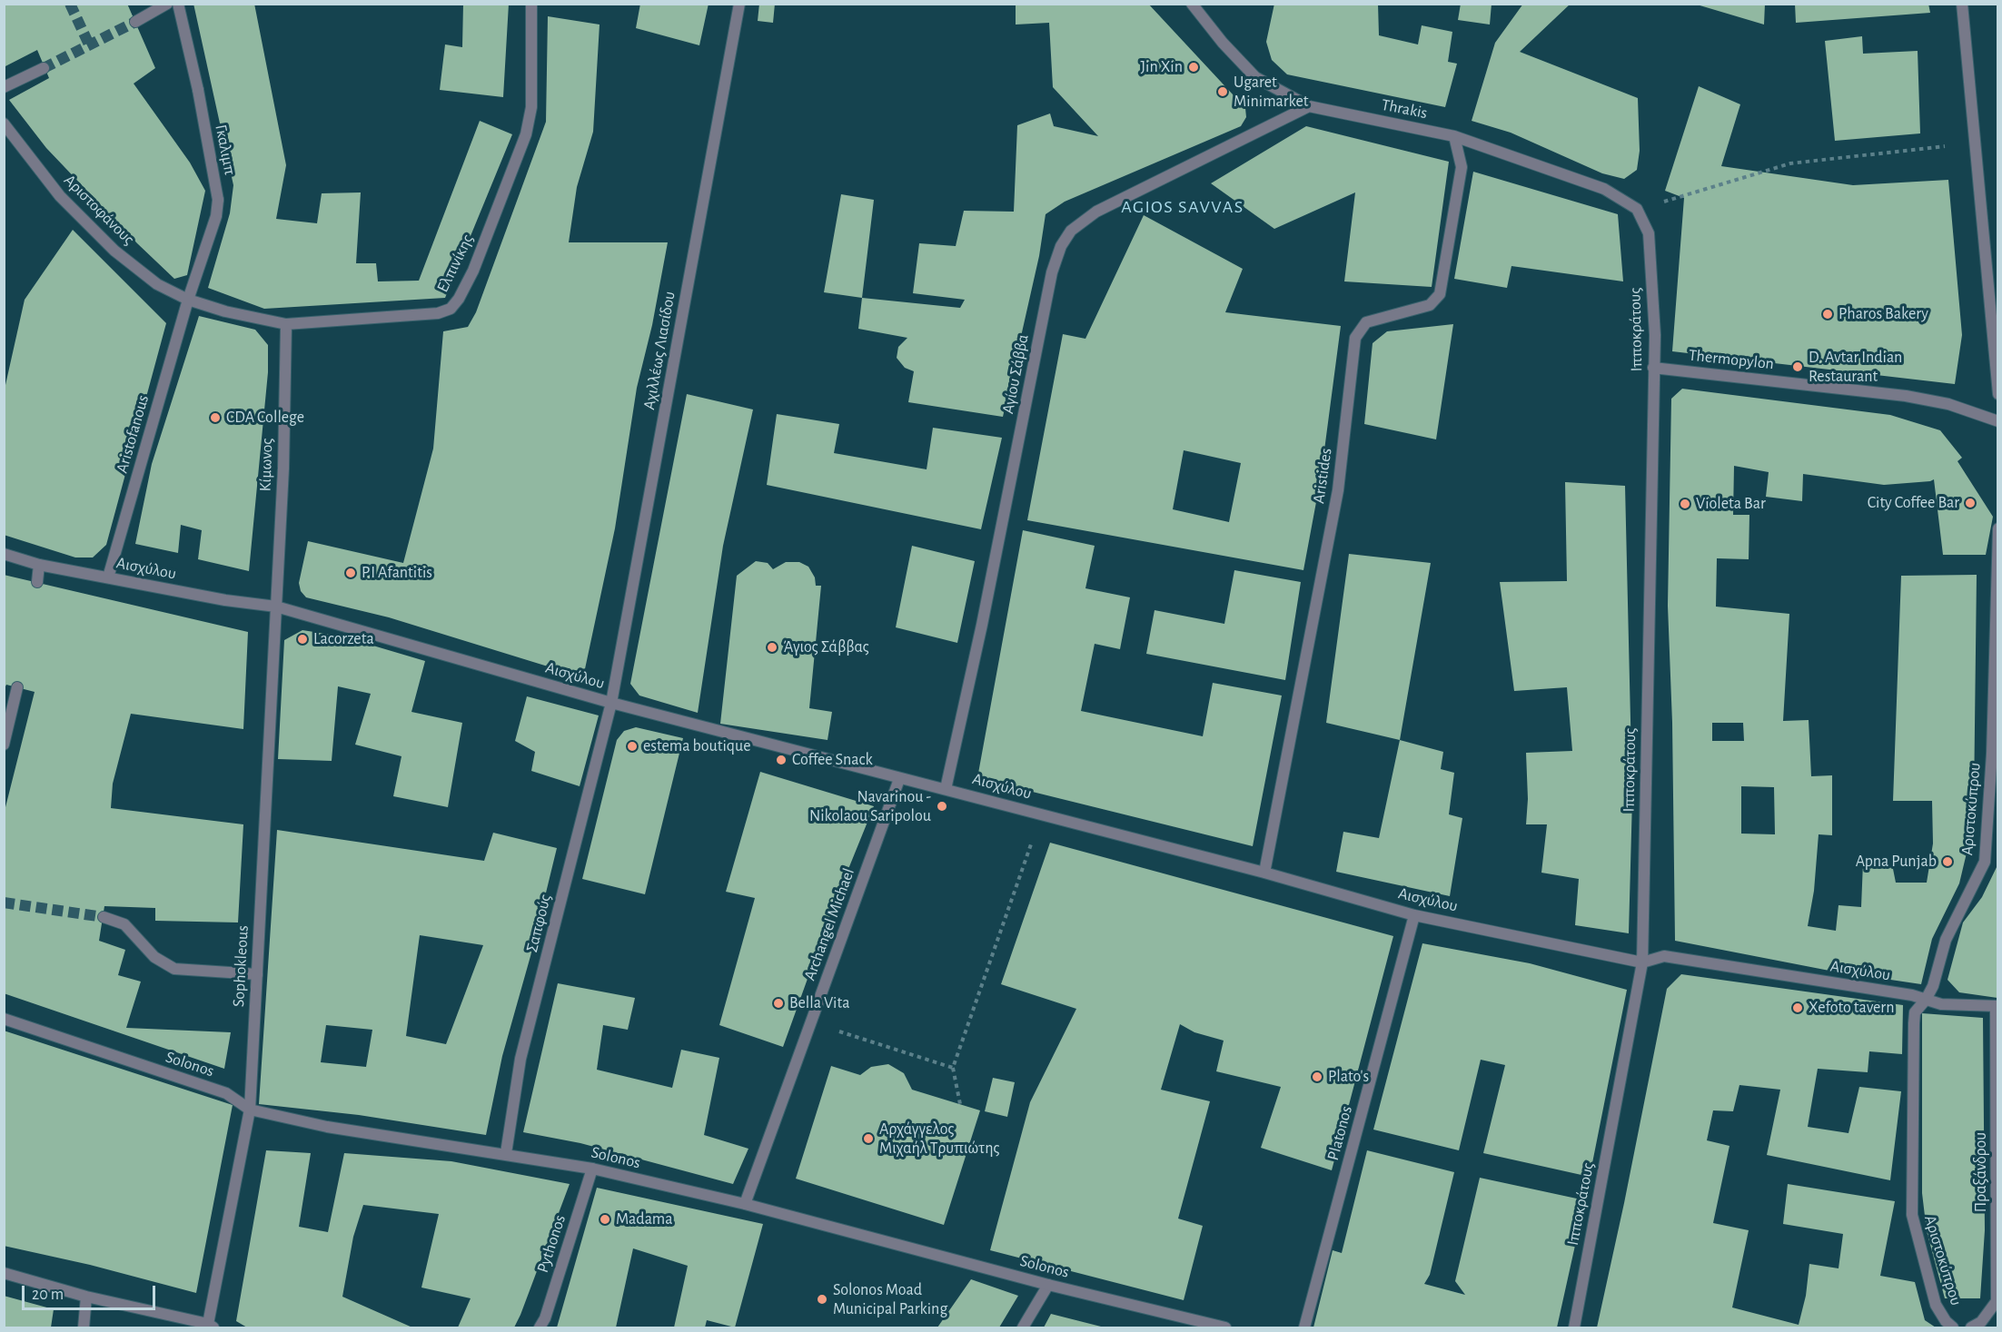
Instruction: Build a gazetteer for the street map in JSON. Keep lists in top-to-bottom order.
{
  "streets": {
    "street": [
      "Thrakis",
      "Γκαλιμπ",
      "Αριστοφάνους",
      "Ελπινίκης",
      "Ιπποκράτους",
      "Αχιλλέως Λιασίδου",
      "Thermopylon",
      "Αγίου Σάββα",
      "Aristofanous",
      "Κίμωνος",
      "Aristides",
      "Αισχύλου",
      "Αριστοκύπρου",
      "Σαπφούς",
      "Archangel Michael",
      "Sophokleous",
      "Solonos",
      "Platonos",
      "Πραξάνδρου",
      "Pythonos"
    ]
  },
  "crossings": [
    ["Thrakis", "Ιπποκράτους"],
    ["Thrakis", "Αγίου Σάββα"],
    ["Thrakis", "Aristides"],
    ["Γκαλιμπ", "Αριστοφάνους"],
    ["Γκαλιμπ", "Ελπινίκης"],
    ["Γκαλιμπ", "Aristofanous"],
    ["Αριστοφάνους", "Ελπινίκης"],
    ["Αριστοφάνους", "Aristofanous"],
    ["Ελπινίκης", "Aristofanous"],
    ["Ελπινίκης", "Κίμωνος"],
    ["Ιπποκράτους", "Thermopylon"],
    ["Ιπποκράτους", "Αισχύλου"],
    ["Αχιλλέως Λιασίδου", "Αισχύλου"],
    ["Αχιλλέως Λιασίδου", "Σαπφούς"],
    ["Αγίου Σάββα", "Αισχύλου"],
    ["Aristofanous", "Αισχύλου"],
    ["Κίμωνος", "Αισχύλου"],
    ["Κίμωνος", "Sophokleous"],
    ["Aristides", "Αισχύλου"],
    ["Αισχύλου", "Αριστοκύπρου"],
    ["Αισχύλου", "Σαπφούς"],
    ["Αισχύλου", "Archangel Michael"],
    ["Αισχύλου", "Sophokleous"],
    ["Αισχύλου", "Platonos"],
    ["Αισχύλου", "Πραξάνδρου"],
    ["Σαπφούς", "Solonos"],
    ["Archangel Michael", "Solonos"],
    ["Sophokleous", "Solonos"],
    ["Solonos", "Pythonos"]
  ],
  "districts": ["AGIOS SAVVAS"],
  "places": [
    "Jin Xin",
    "Ugaret Minimarket",
    "Pharos Bakery",
    "D. Avtar Indian Restaurant",
    "CDA College",
    "City Coffee Bar",
    "Violeta Bar",
    "P.I Afantitis",
    "Lacorzeta",
    "Άγιος Σάββας",
    "estema boutique",
    "Coffee Snack",
    "Navarinou - Nikolaou Saripolou",
    "Apna Punjab",
    "Bella Vita",
    "Xefoto tavern",
    "Plato's",
    "Αρχάγγελος Μιχαήλ Τρυπιώτης",
    "Madama",
    "Solonos Moad Municipal Parking"
  ],
  "scale_bar": "20 m"
}
